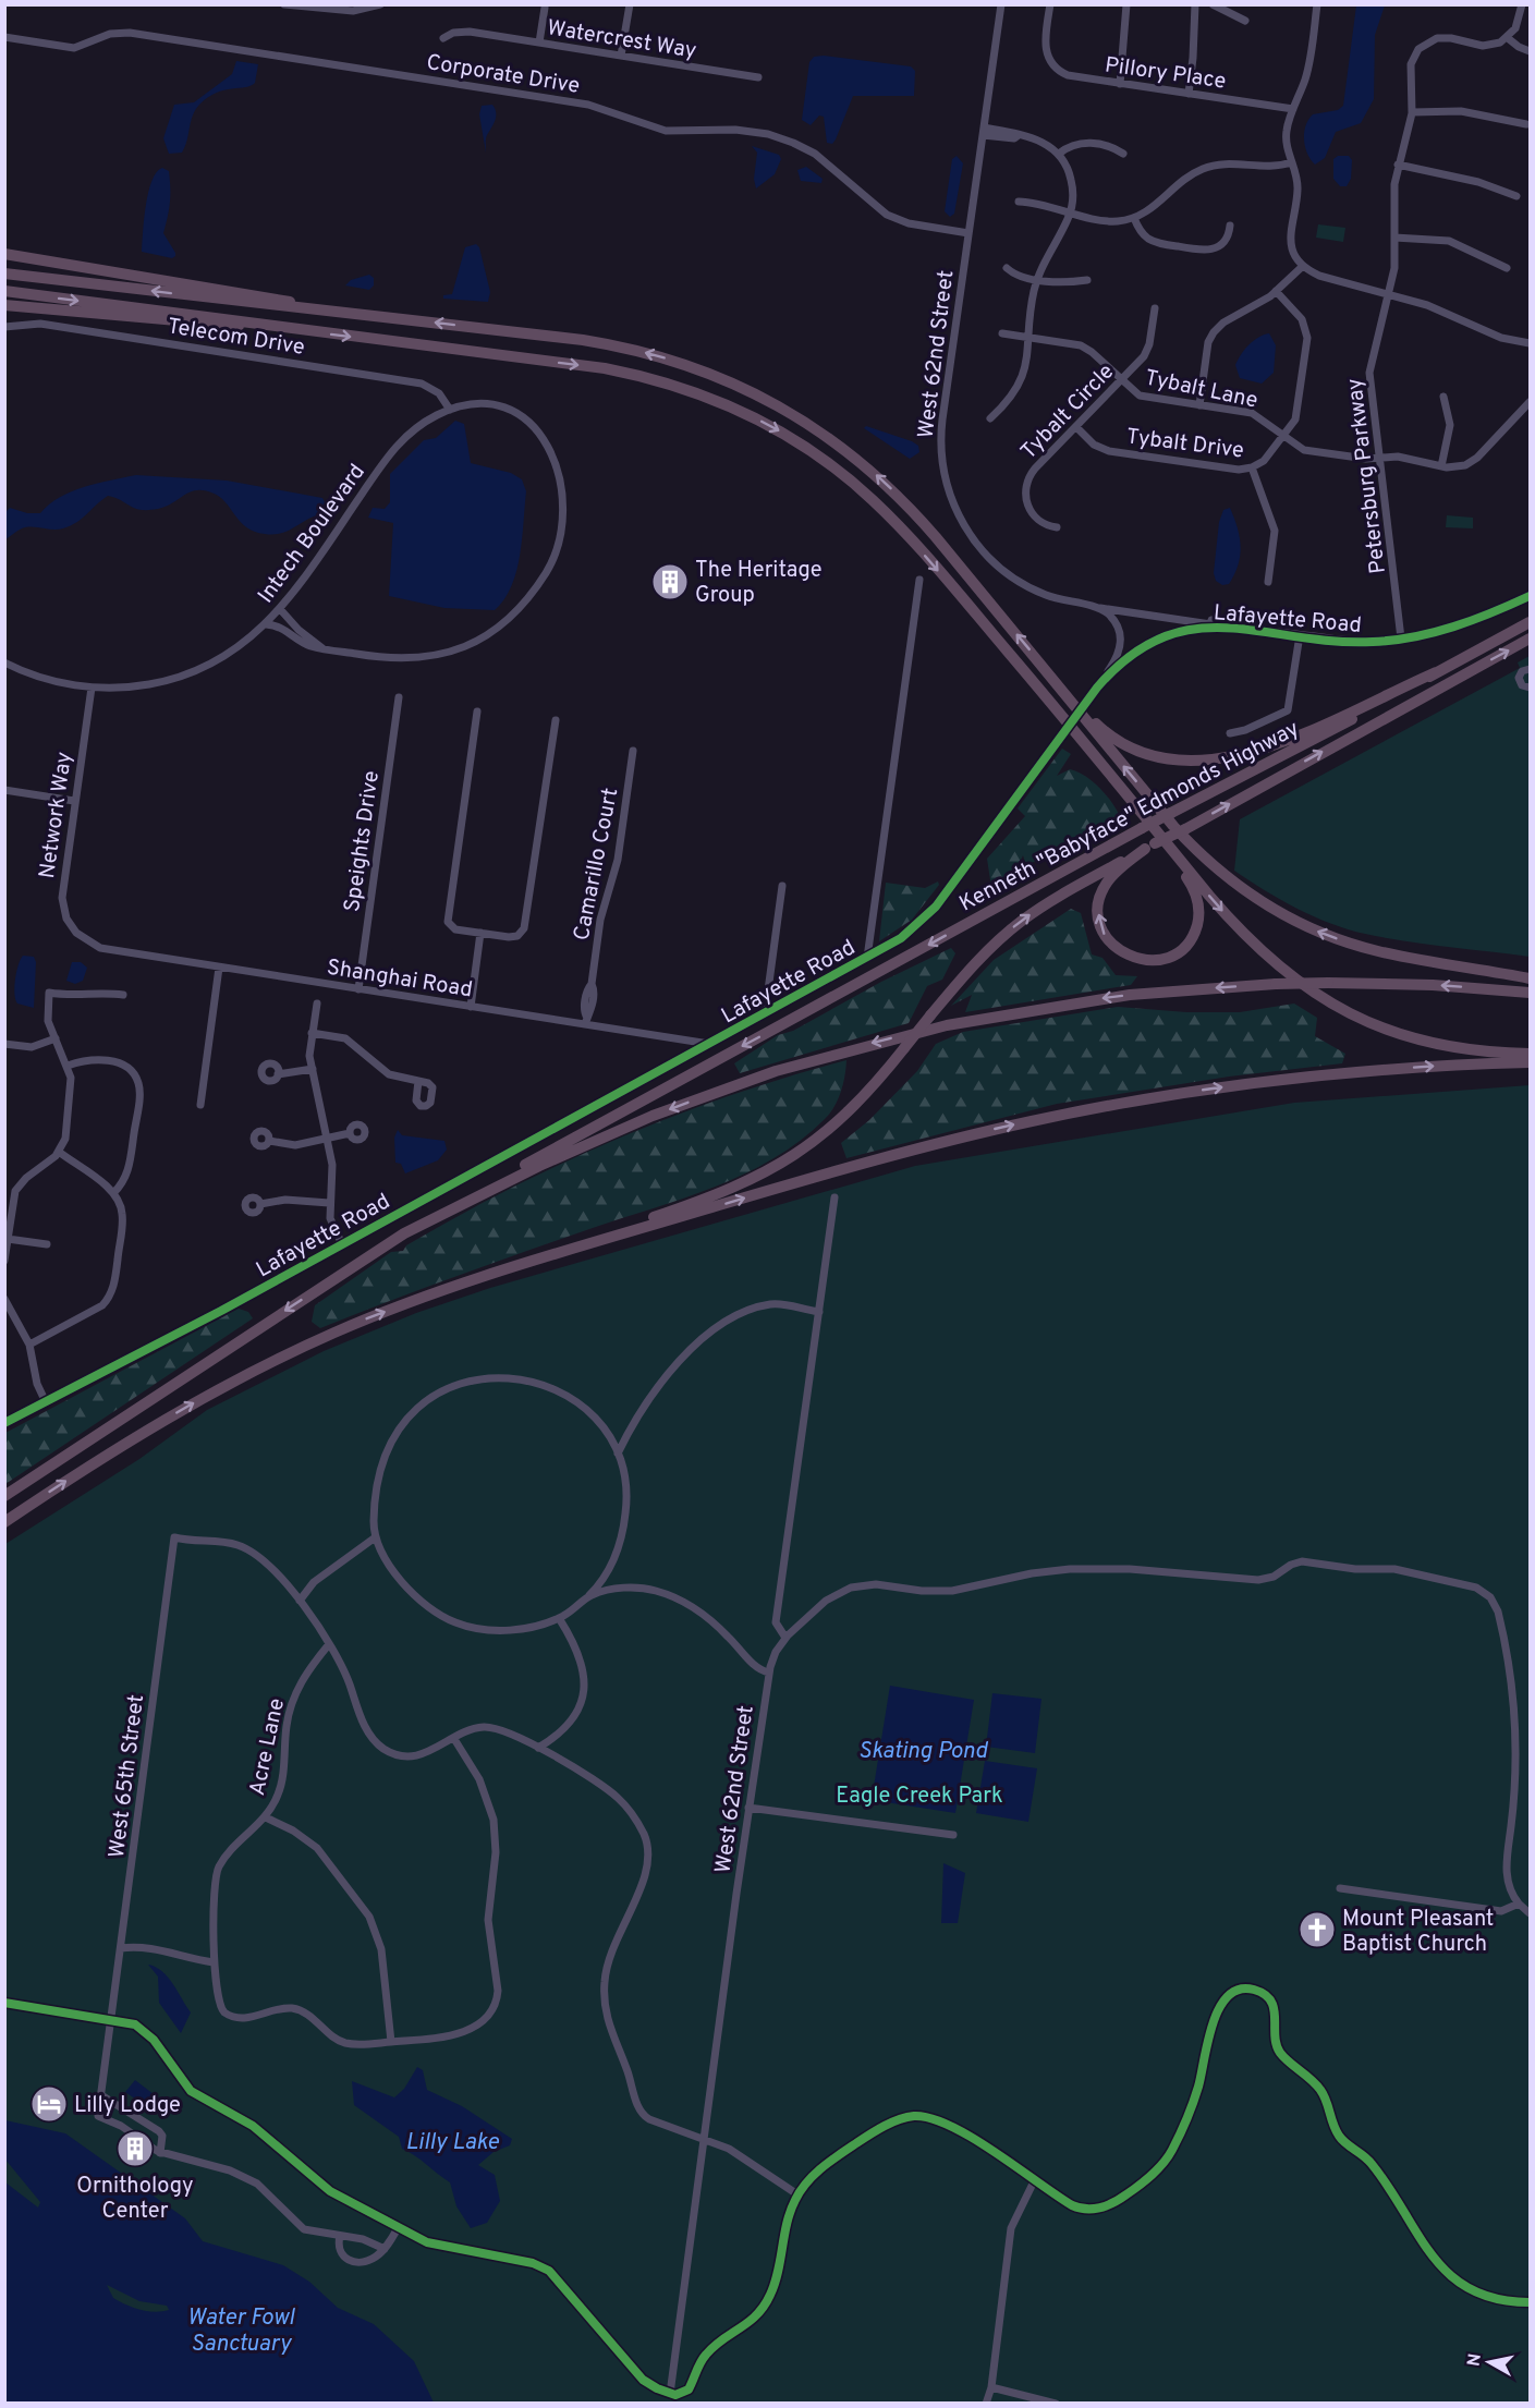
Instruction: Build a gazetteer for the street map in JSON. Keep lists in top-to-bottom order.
{
  "streets": {
    "highway": ["Kenneth \"Babyface\" Edmonds Highway"],
    "main road": ["Lafayette Road"],
    "street": [
      "Watercrest Way",
      "Pillory Place",
      "Corporate Drive",
      "Telecom Drive",
      "West 62nd Street",
      "Tybalt Lane",
      "Tybalt Circle",
      "Tybalt Drive",
      "Petersburg Parkway",
      "Intech Boulevard",
      "Network Way",
      "Speights Drive",
      "Camarillo Court",
      "Shanghai Road",
      "Acre Lane",
      "West 65th Street"
    ]
  },
  "crossings": [
    ["Corporate Drive", "West 62nd Street"],
    ["Telecom Drive", "Intech Boulevard"],
    ["Tybalt Lane", "Tybalt Circle"],
    ["Tybalt Lane", "Tybalt Drive"],
    ["Tybalt Lane", "Petersburg Parkway"],
    ["Tybalt Circle", "Tybalt Drive"],
    ["Petersburg Parkway", "Lafayette Road"],
    ["Intech Boulevard", "Network Way"],
    ["Lafayette Road", "Shanghai Road"],
    ["Network Way", "Shanghai Road"],
    ["Speights Drive", "Shanghai Road"],
    ["Camarillo Court", "Shanghai Road"]
  ],
  "water": ["Skating Pond", "Lilly Lake", "Water Fowl Sanctuary"],
  "parks": ["Eagle Creek Park"],
  "places": {
    "building": ["The Heritage Group", "Ornithology Center"],
    "church": ["Mount Pleasant Baptist Church"],
    "hotel": ["Lilly Lodge"]
  },
  "north": "left"
}
